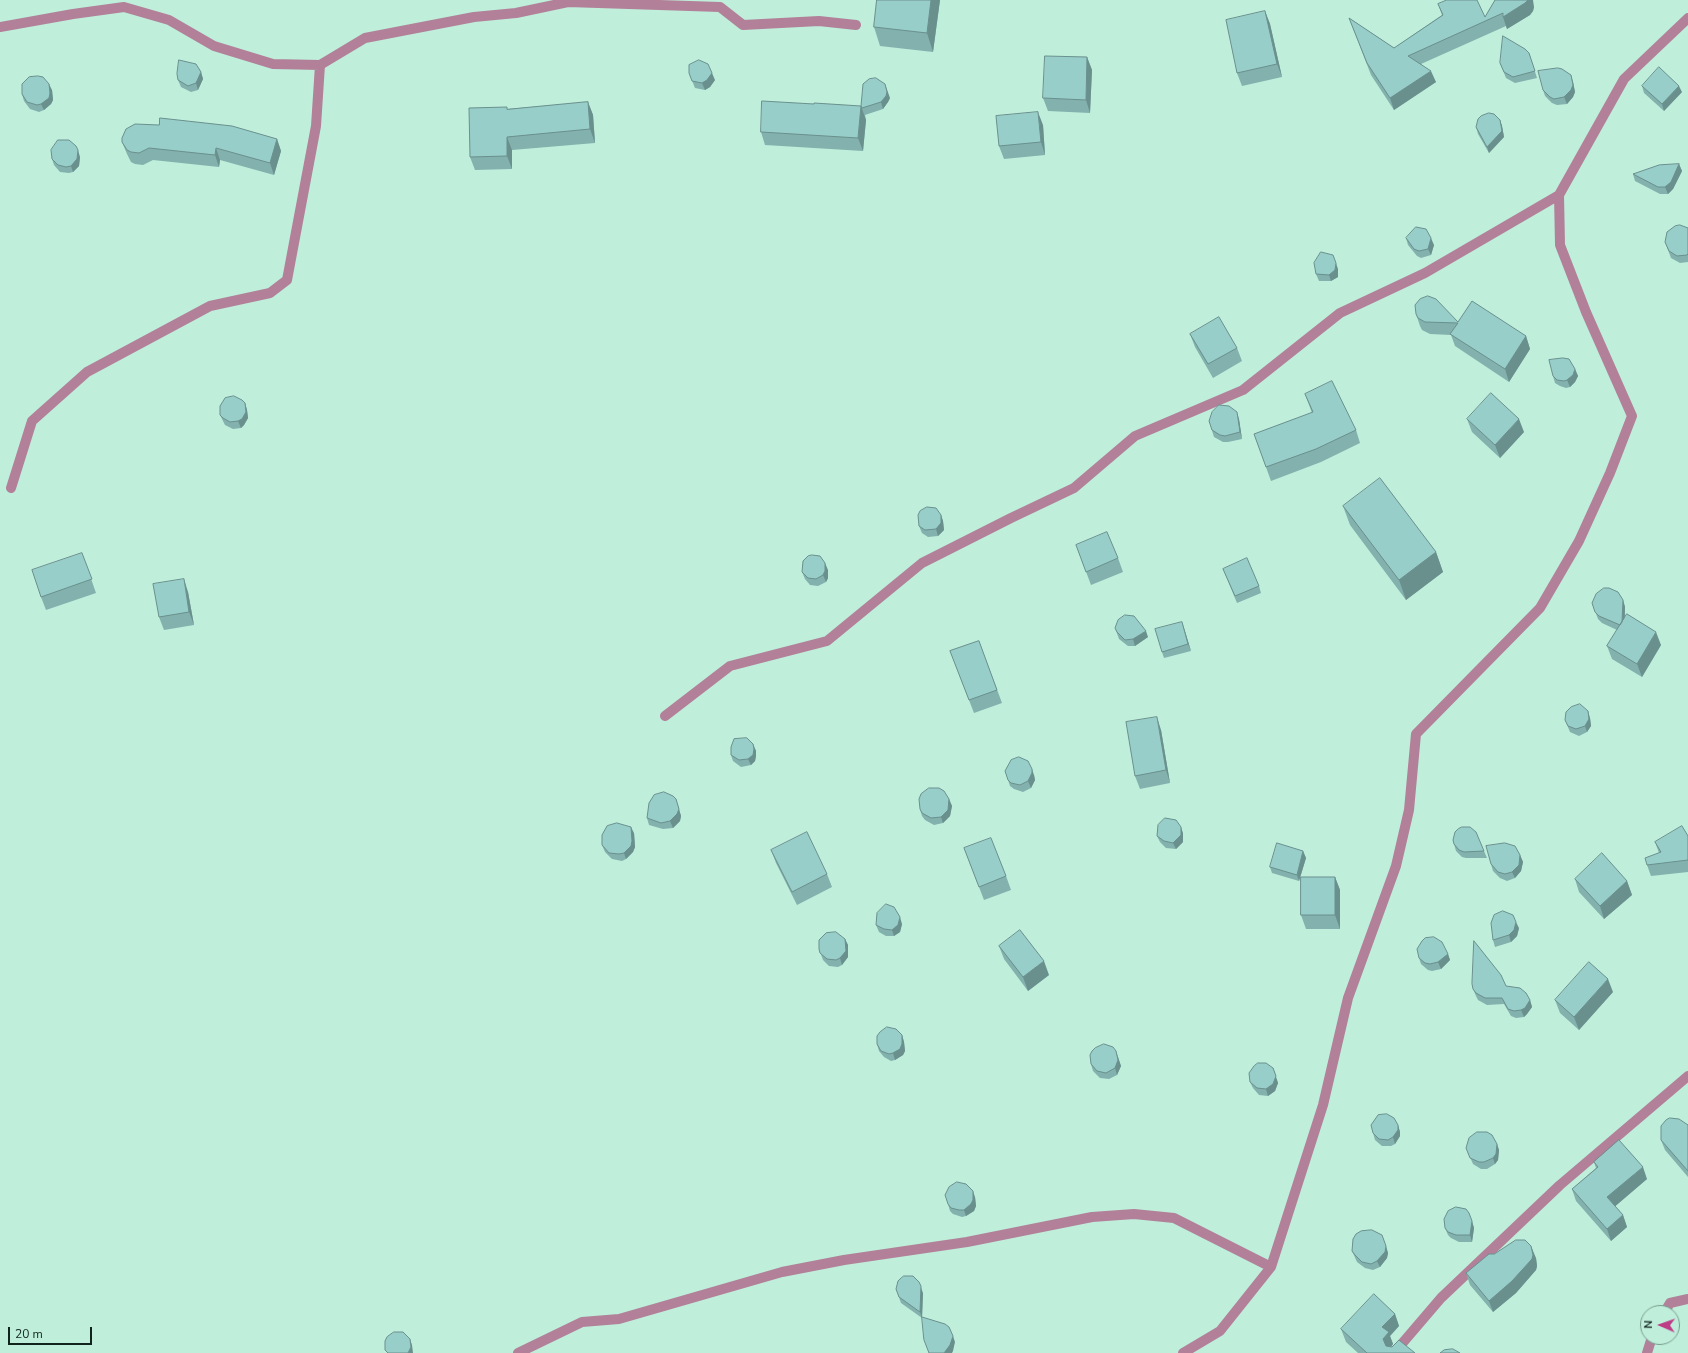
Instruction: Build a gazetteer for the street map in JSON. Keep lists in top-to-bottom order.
{
  "scale_bar": "20 m",
  "north": "left"
}
